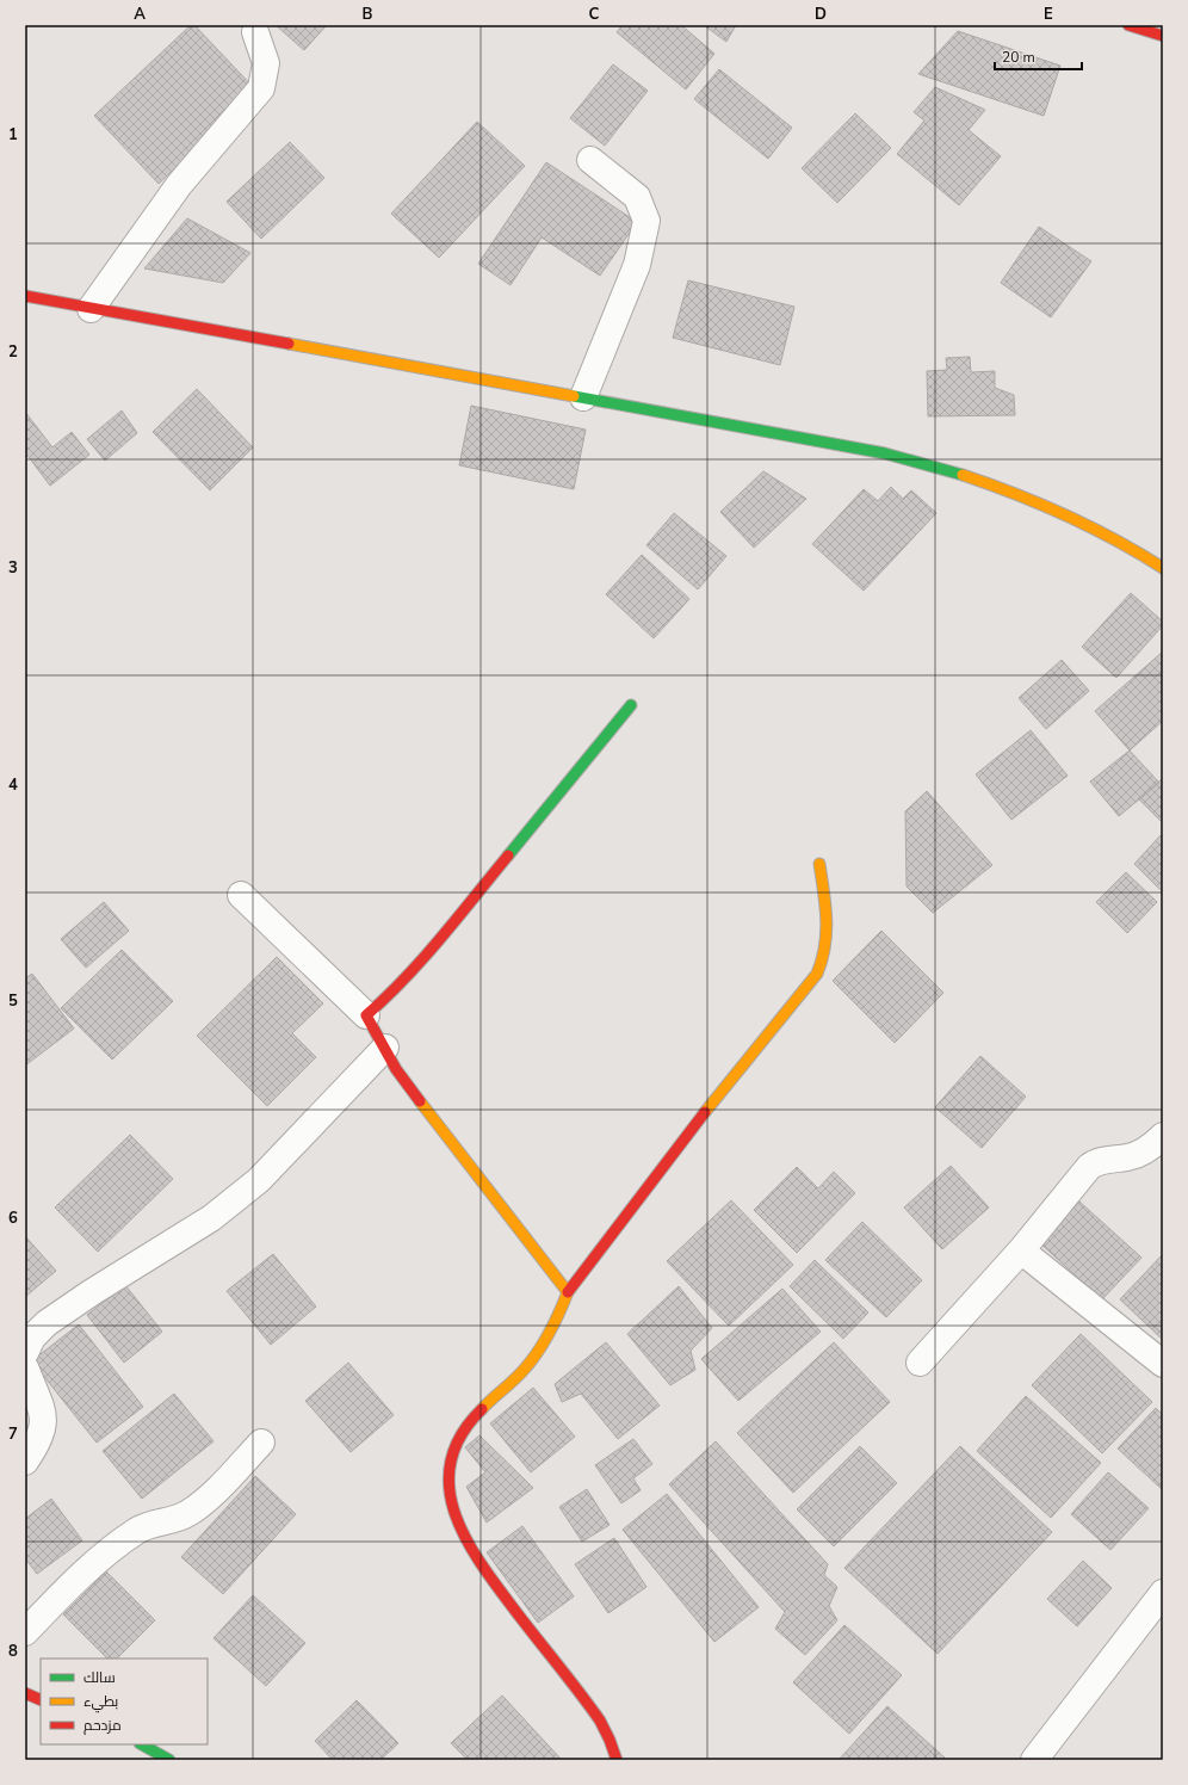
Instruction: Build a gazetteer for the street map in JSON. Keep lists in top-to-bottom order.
{
  "legend": ["سالك", "بطيء", "مزدحم"],
  "scale_bar": "20 m",
  "grid": {
    "columns": [
      "A",
      "B",
      "C",
      "D",
      "E"
    ],
    "rows": [
      "1",
      "2",
      "3",
      "4",
      "5",
      "6",
      "7",
      "8"
    ]
  }
}
